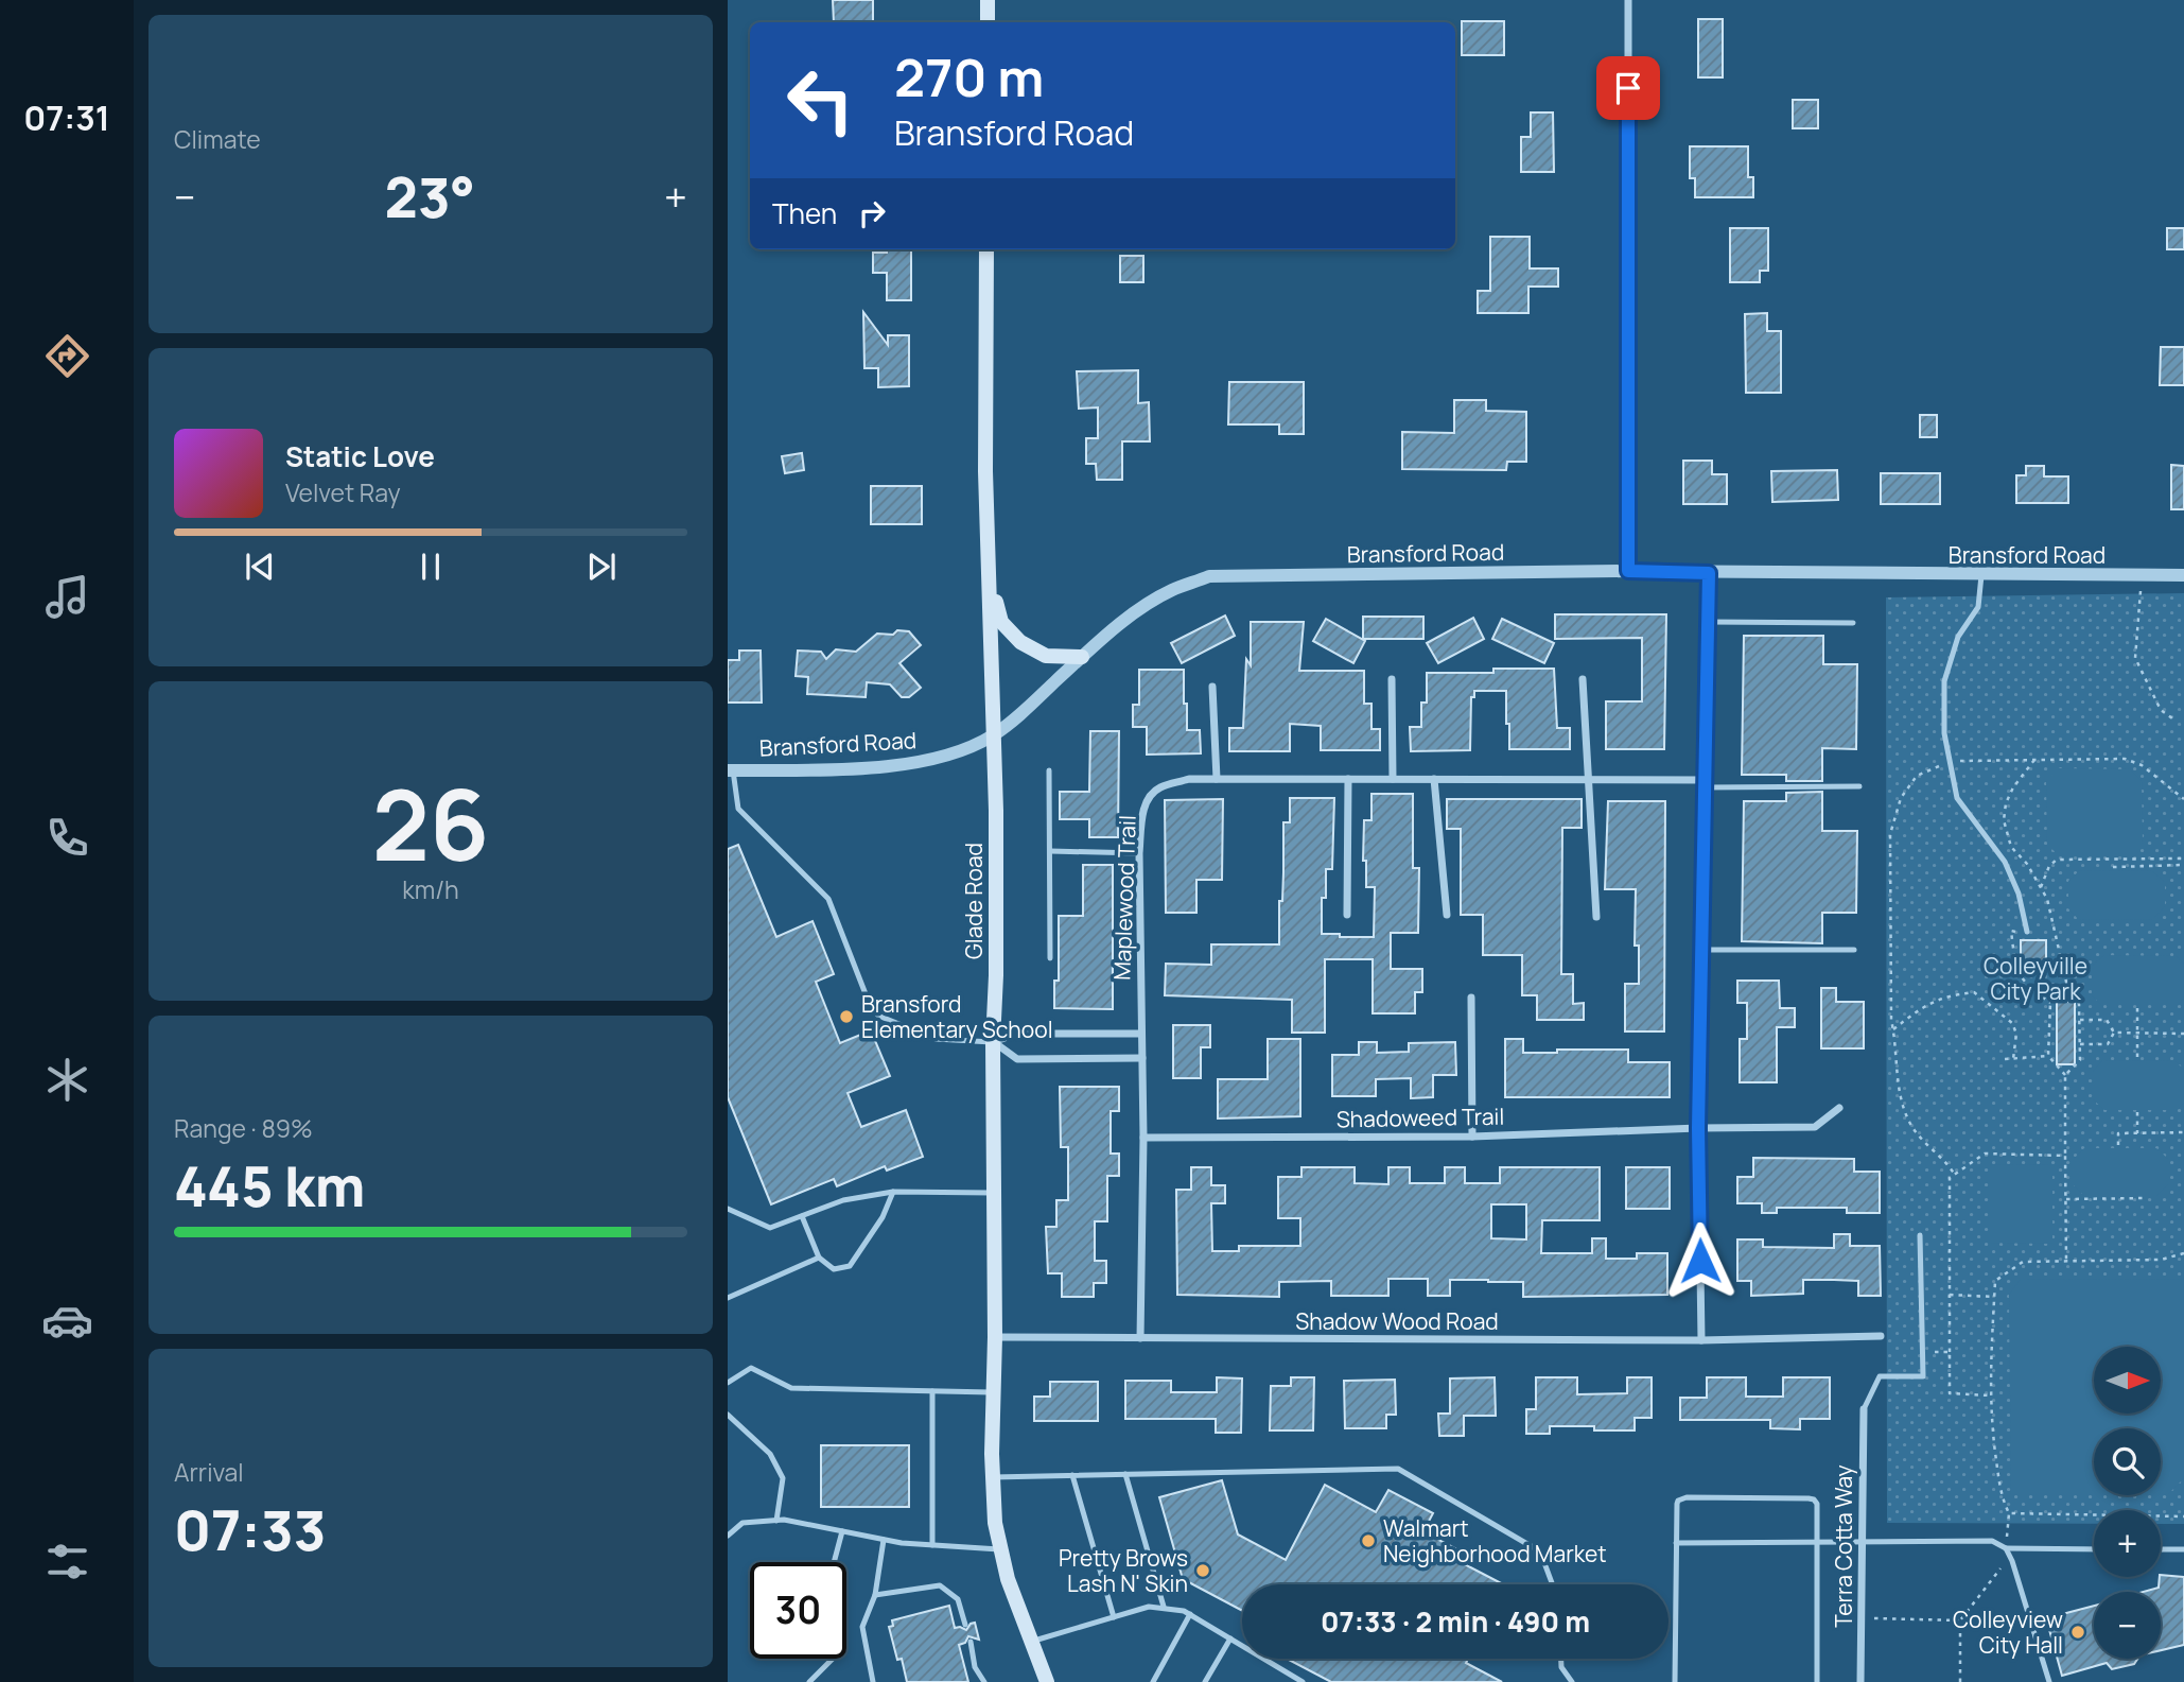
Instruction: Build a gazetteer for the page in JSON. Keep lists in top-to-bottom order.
{
  "streets": {
    "main road": ["Glade Road"],
    "street": [
      "Bransford Road",
      "Maplewood Trail",
      "Shadoweed Trail",
      "Shadow Wood Road",
      "Terra Cotta Way"
    ]
  },
  "crossings": [
    ["Bransford Road", "Glade Road"],
    ["Maplewood Trail", "Shadoweed Trail"],
    ["Maplewood Trail", "Shadow Wood Road"],
    ["Glade Road", "Shadow Wood Road"]
  ],
  "parks": ["Colleyville City Park"],
  "places": [
    "Bransford Elementary School",
    "Walmart Neighborhood Market",
    "Pretty Brows Lash N' Skin",
    "Colleyview City Hall"
  ],
  "north": "right",
  "page": {
    "tabs": "07:31",
    "tile": [
      "Climate",
      ["26", "km/h"],
      ["Range · 89%", "445 km"],
      ["Arrival", "07:33"]
    ],
    "turn": ["270 m", "Bransford Road"],
    "heat": ["−", "23°", "+"],
    "then": "Then",
    "song": ["Static Love", "Velvet Ray"],
    "map_buttons": ["+", "−"],
    "limit": "30",
    "trip": "07:33 · 2 min · 490 m"
  }
}
